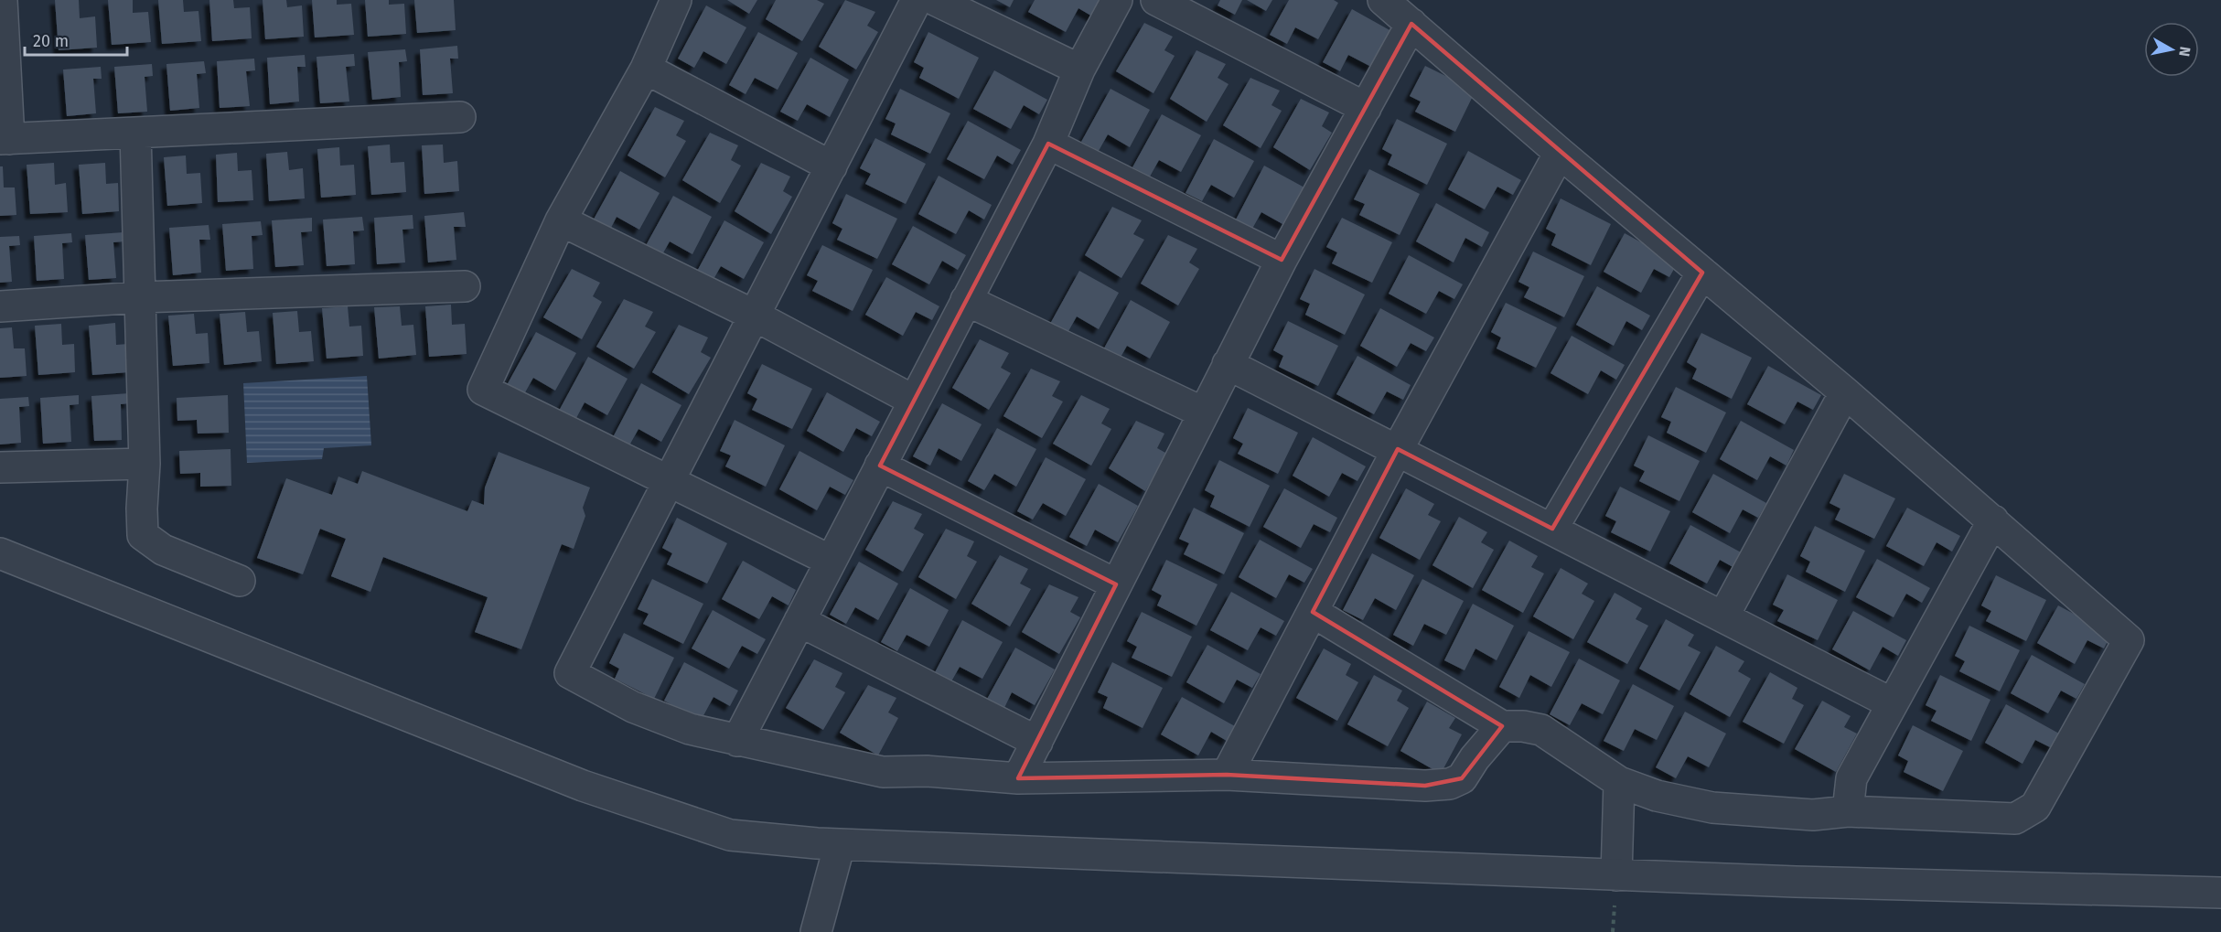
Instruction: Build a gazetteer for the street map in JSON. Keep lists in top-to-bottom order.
{
  "scale_bar": "20 m",
  "north": "right"
}
